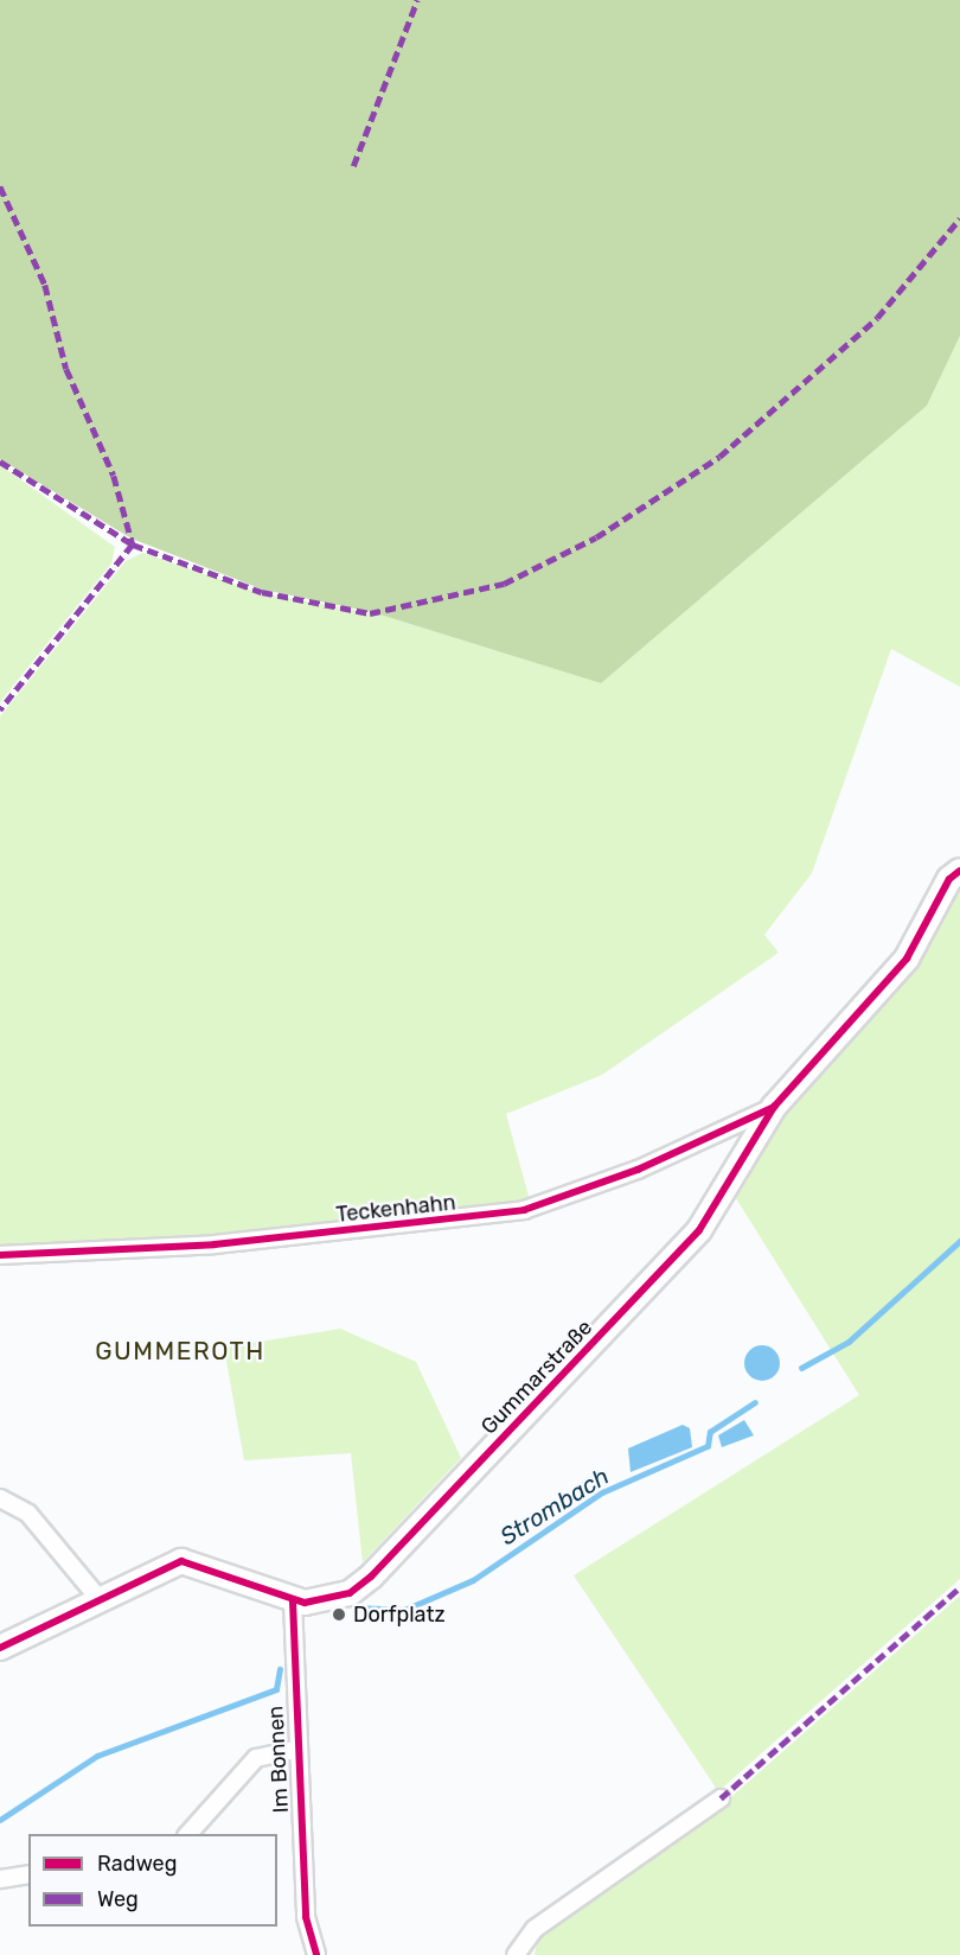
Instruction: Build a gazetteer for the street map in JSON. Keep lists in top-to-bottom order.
{
  "streets": {
    "street": ["Teckenhahn", "Gummarstraße", "Im Bonnen"]
  },
  "crossings": [
    ["Teckenhahn", "Gummarstraße"],
    ["Gummarstraße", "Im Bonnen"]
  ],
  "districts": ["GUMMEROTH"],
  "water": ["Strombach"],
  "places": ["Dorfplatz"],
  "legend": ["Radweg", "Weg"]
}
